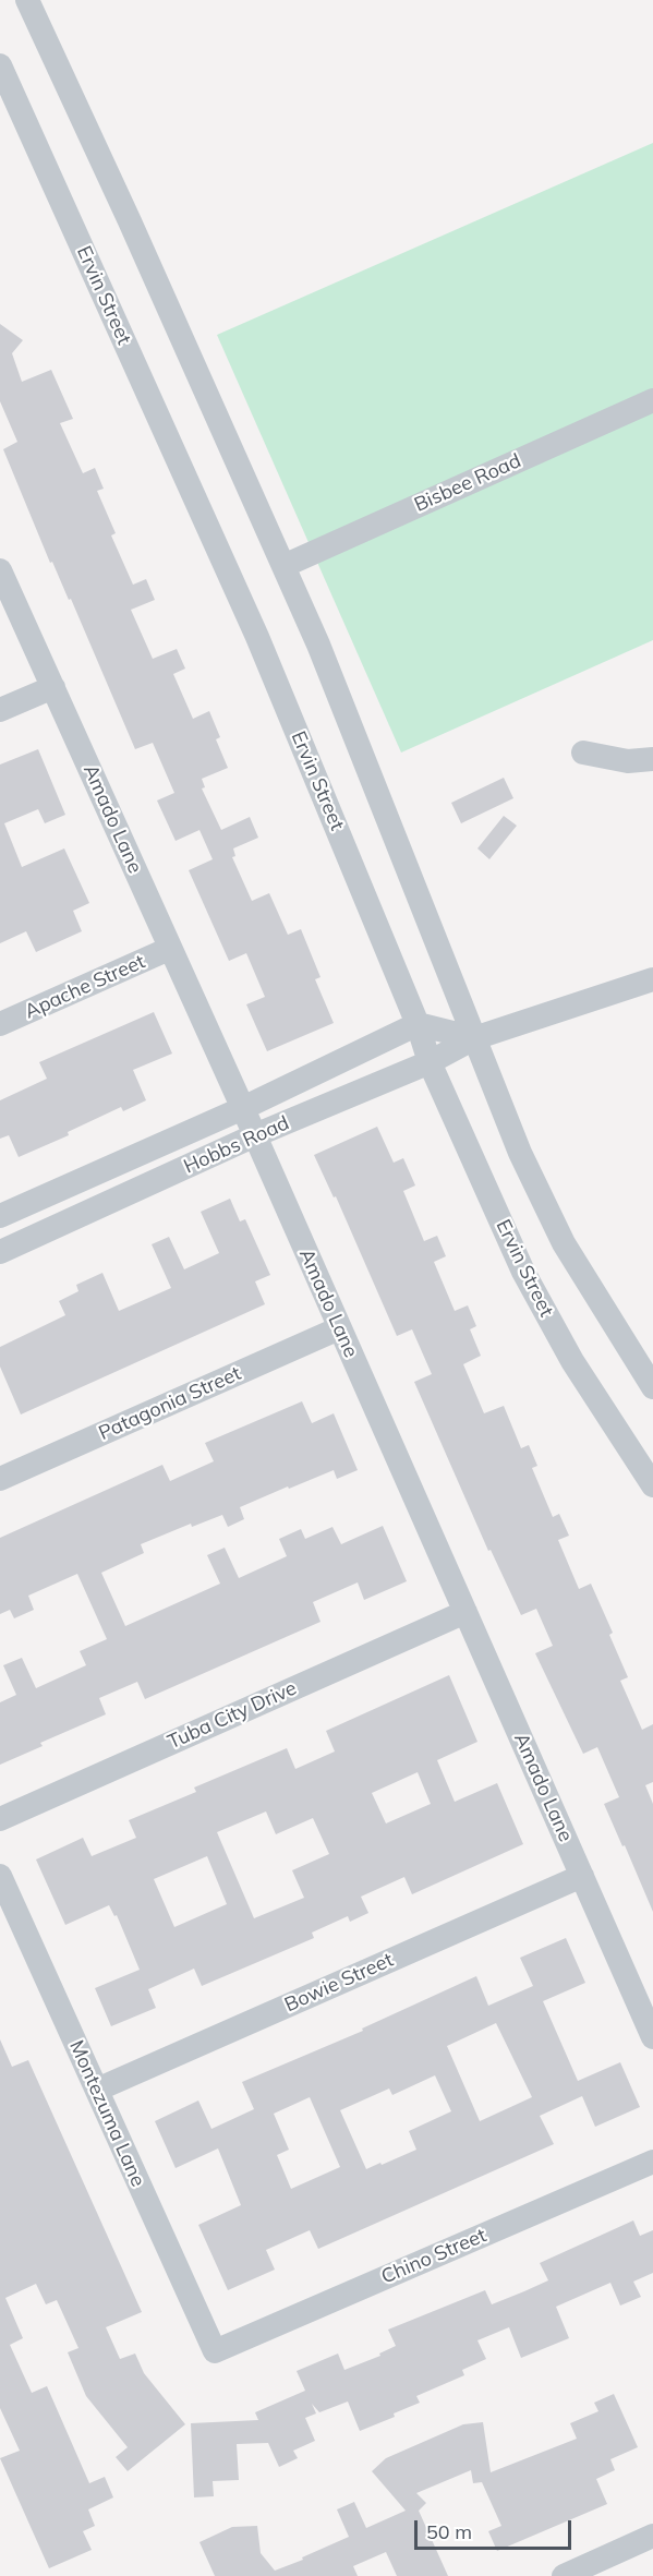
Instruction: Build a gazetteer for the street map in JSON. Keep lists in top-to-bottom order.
{
  "streets": {
    "street": [
      "Ervin Street",
      "Bisbee Road",
      "Amado Lane",
      "Apache Street",
      "Hobbs Road",
      "Patagonia Street",
      "Tuba City Drive",
      "Bowie Street",
      "Montezuma Lane",
      "Chino Street"
    ]
  },
  "crossings": [
    ["Ervin Street", "Hobbs Road"],
    ["Amado Lane", "Apache Street"],
    ["Amado Lane", "Hobbs Road"],
    ["Amado Lane", "Patagonia Street"],
    ["Amado Lane", "Tuba City Drive"],
    ["Amado Lane", "Bowie Street"],
    ["Bowie Street", "Montezuma Lane"],
    ["Montezuma Lane", "Chino Street"]
  ],
  "scale_bar": "50 m"
}
